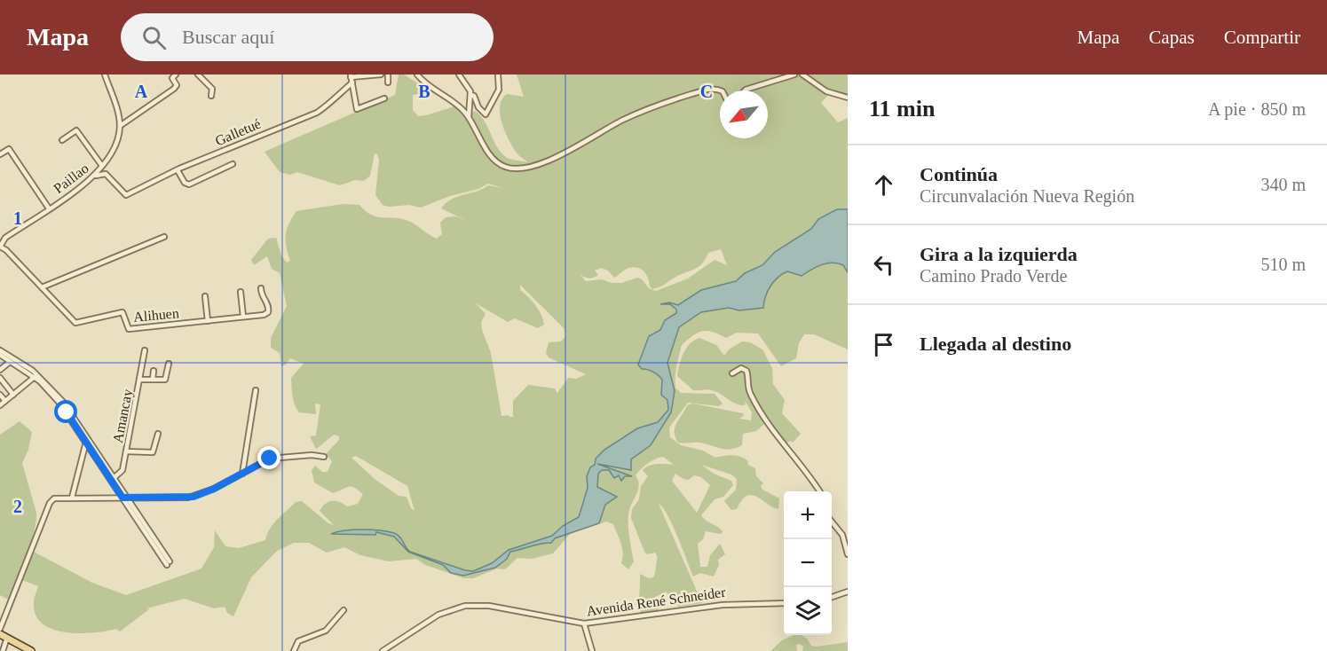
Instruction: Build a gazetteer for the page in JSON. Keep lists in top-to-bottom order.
{
  "streets": {
    "street": [
      "Galletué",
      "Paillao",
      "Alihuen",
      "Amancay",
      "Avenida René Schneider"
    ]
  },
  "crossings": [
    ["Galletué", "Paillao"],
    ["Paillao", "Alihuen"]
  ],
  "north": "bottom left",
  "page": {
    "header": "Mapa",
    "search": "Buscar aquí",
    "nav": ["Mapa", "Capas", "Compartir"],
    "heading": ["11 min", "A pie · 850 m"],
    "list": [
      ["Continúa", "Circunvalación Nueva Región", "340 m"],
      ["Gira a la izquierda", "Camino Prado Verde", "510 m"],
      "Llegada al destino"
    ],
    "map_buttons": ["+", "−"]
  },
  "grid": {
    "columns": ["A", "B", "C"],
    "rows": ["1", "2"]
  }
}
